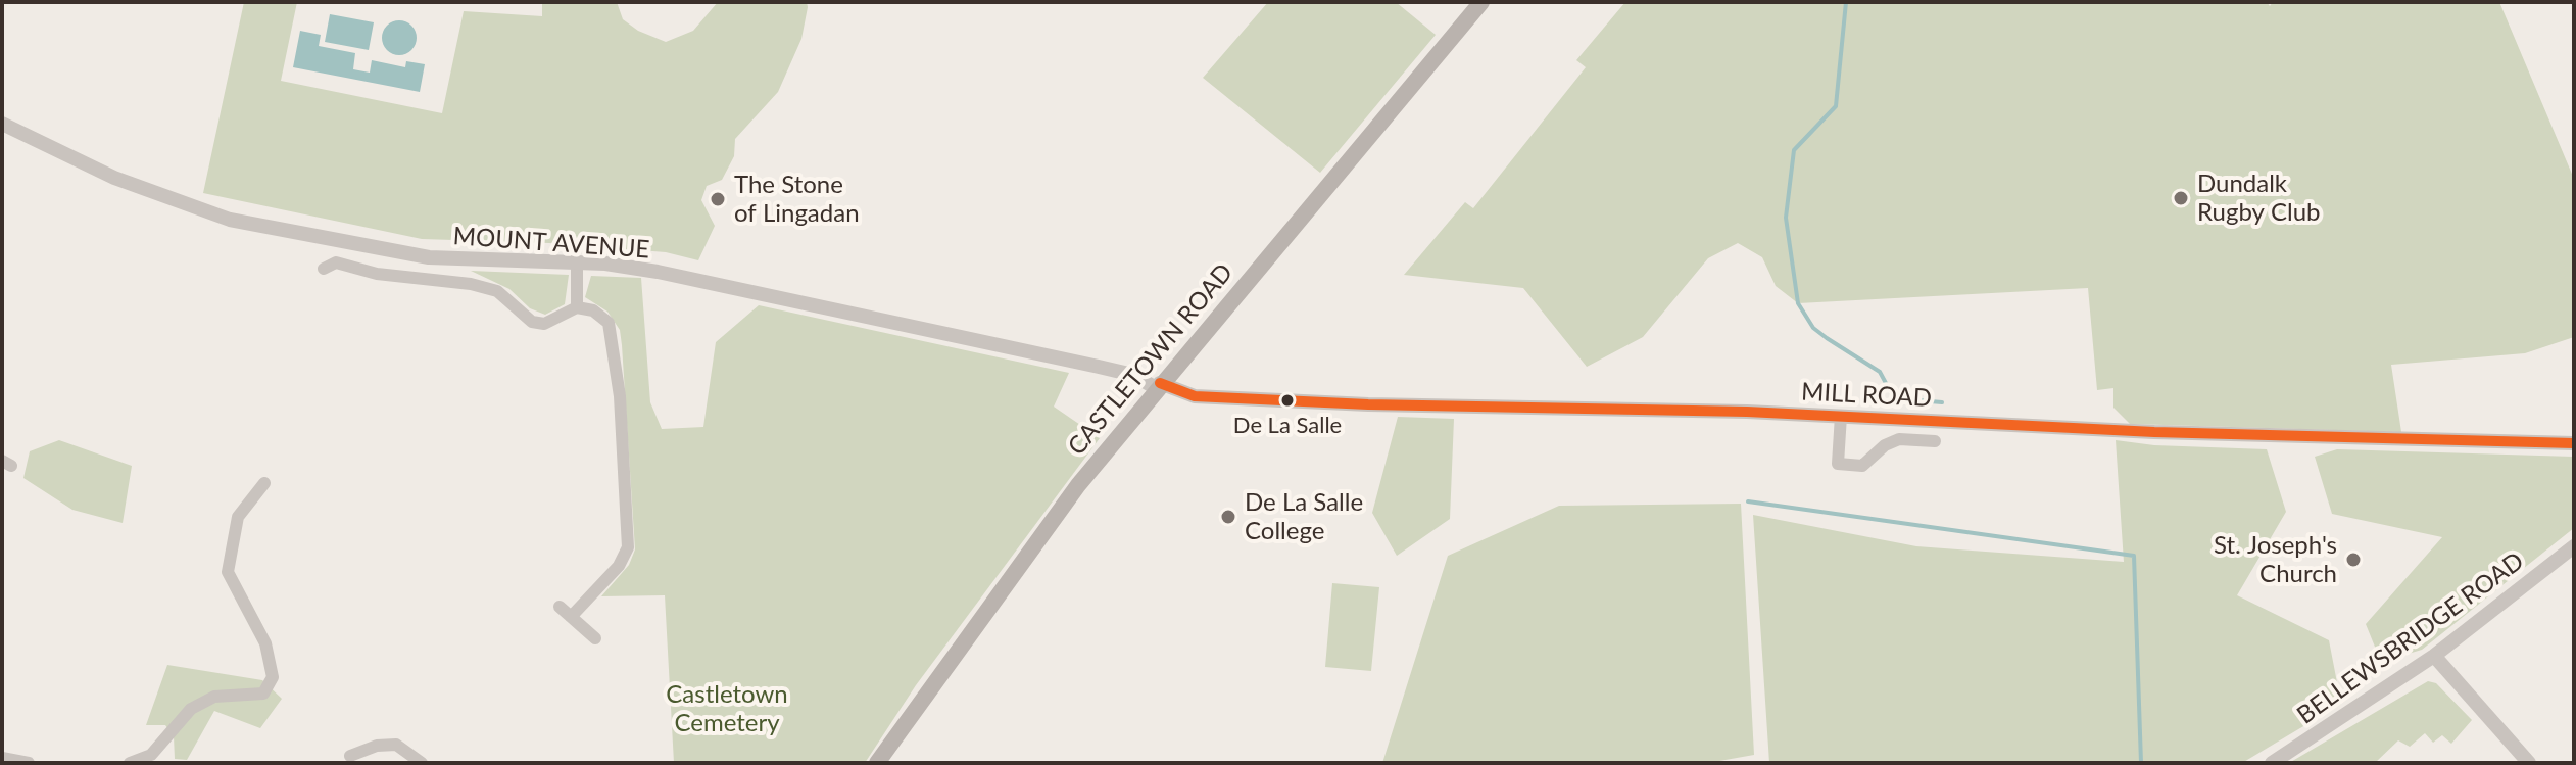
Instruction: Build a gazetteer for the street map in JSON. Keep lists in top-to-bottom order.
{
  "streets": {
    "main road": ["CASTLETOWN ROAD"],
    "street": ["MOUNT AVENUE", "MILL ROAD", "BELLEWSBRIDGE ROAD"]
  },
  "crossings": [
    ["MOUNT AVENUE", "CASTLETOWN ROAD"],
    ["MOUNT AVENUE", "MILL ROAD"],
    ["CASTLETOWN ROAD", "MILL ROAD"]
  ],
  "parks": ["Castletown Cemetery"],
  "places": [
    "Dundalk Rugby Club",
    "The Stone of Lingadan",
    "De La Salle",
    "De La Salle College",
    "St. Joseph's Church"
  ]
}
